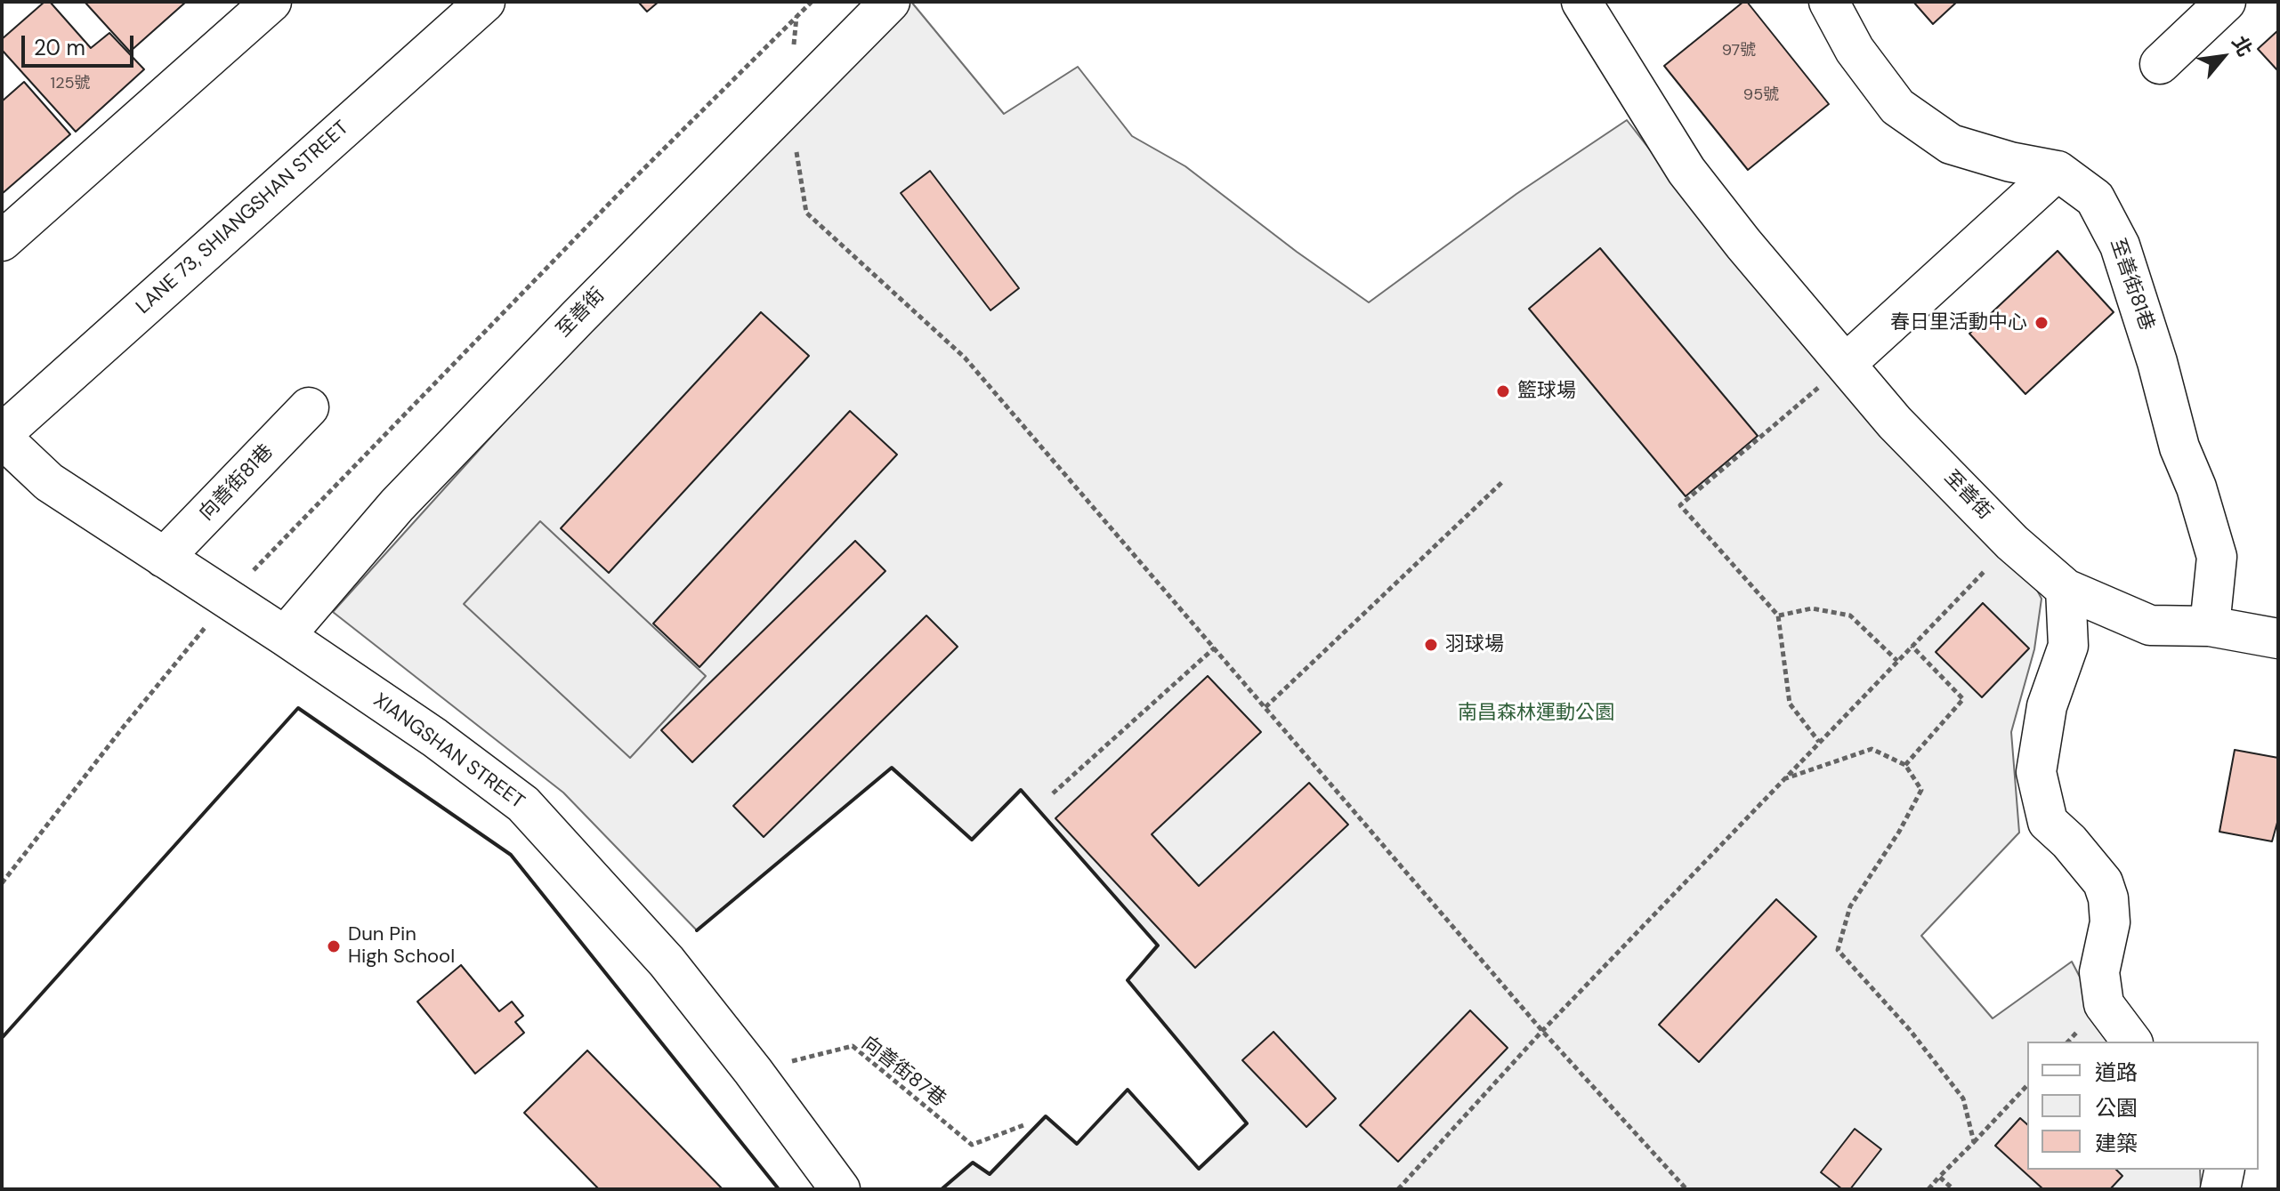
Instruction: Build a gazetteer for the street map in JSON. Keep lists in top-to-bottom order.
{
  "streets": {
    "street": [
      "LANE 73, SHIANGSHAN STREET",
      "至善街81巷",
      "至善街",
      "向善街81巷",
      "XIANGSHAN STREET"
    ],
    "path": ["向善街87巷"]
  },
  "crossings": [
    ["LANE 73, SHIANGSHAN STREET", "XIANGSHAN STREET"],
    ["至善街81巷", "至善街"],
    ["至善街", "XIANGSHAN STREET"],
    ["向善街81巷", "XIANGSHAN STREET"],
    ["XIANGSHAN STREET", "向善街87巷"]
  ],
  "parks": ["南昌森林運動公園"],
  "places": [
    "春日里活動中心",
    "籃球場",
    "羽球場",
    "Dun Pin High School"
  ],
  "house_numbers": ["97號", "125號", "95號"],
  "legend": ["道路", "公園", "建築"],
  "scale_bar": "20 m",
  "north": "top right"
}
